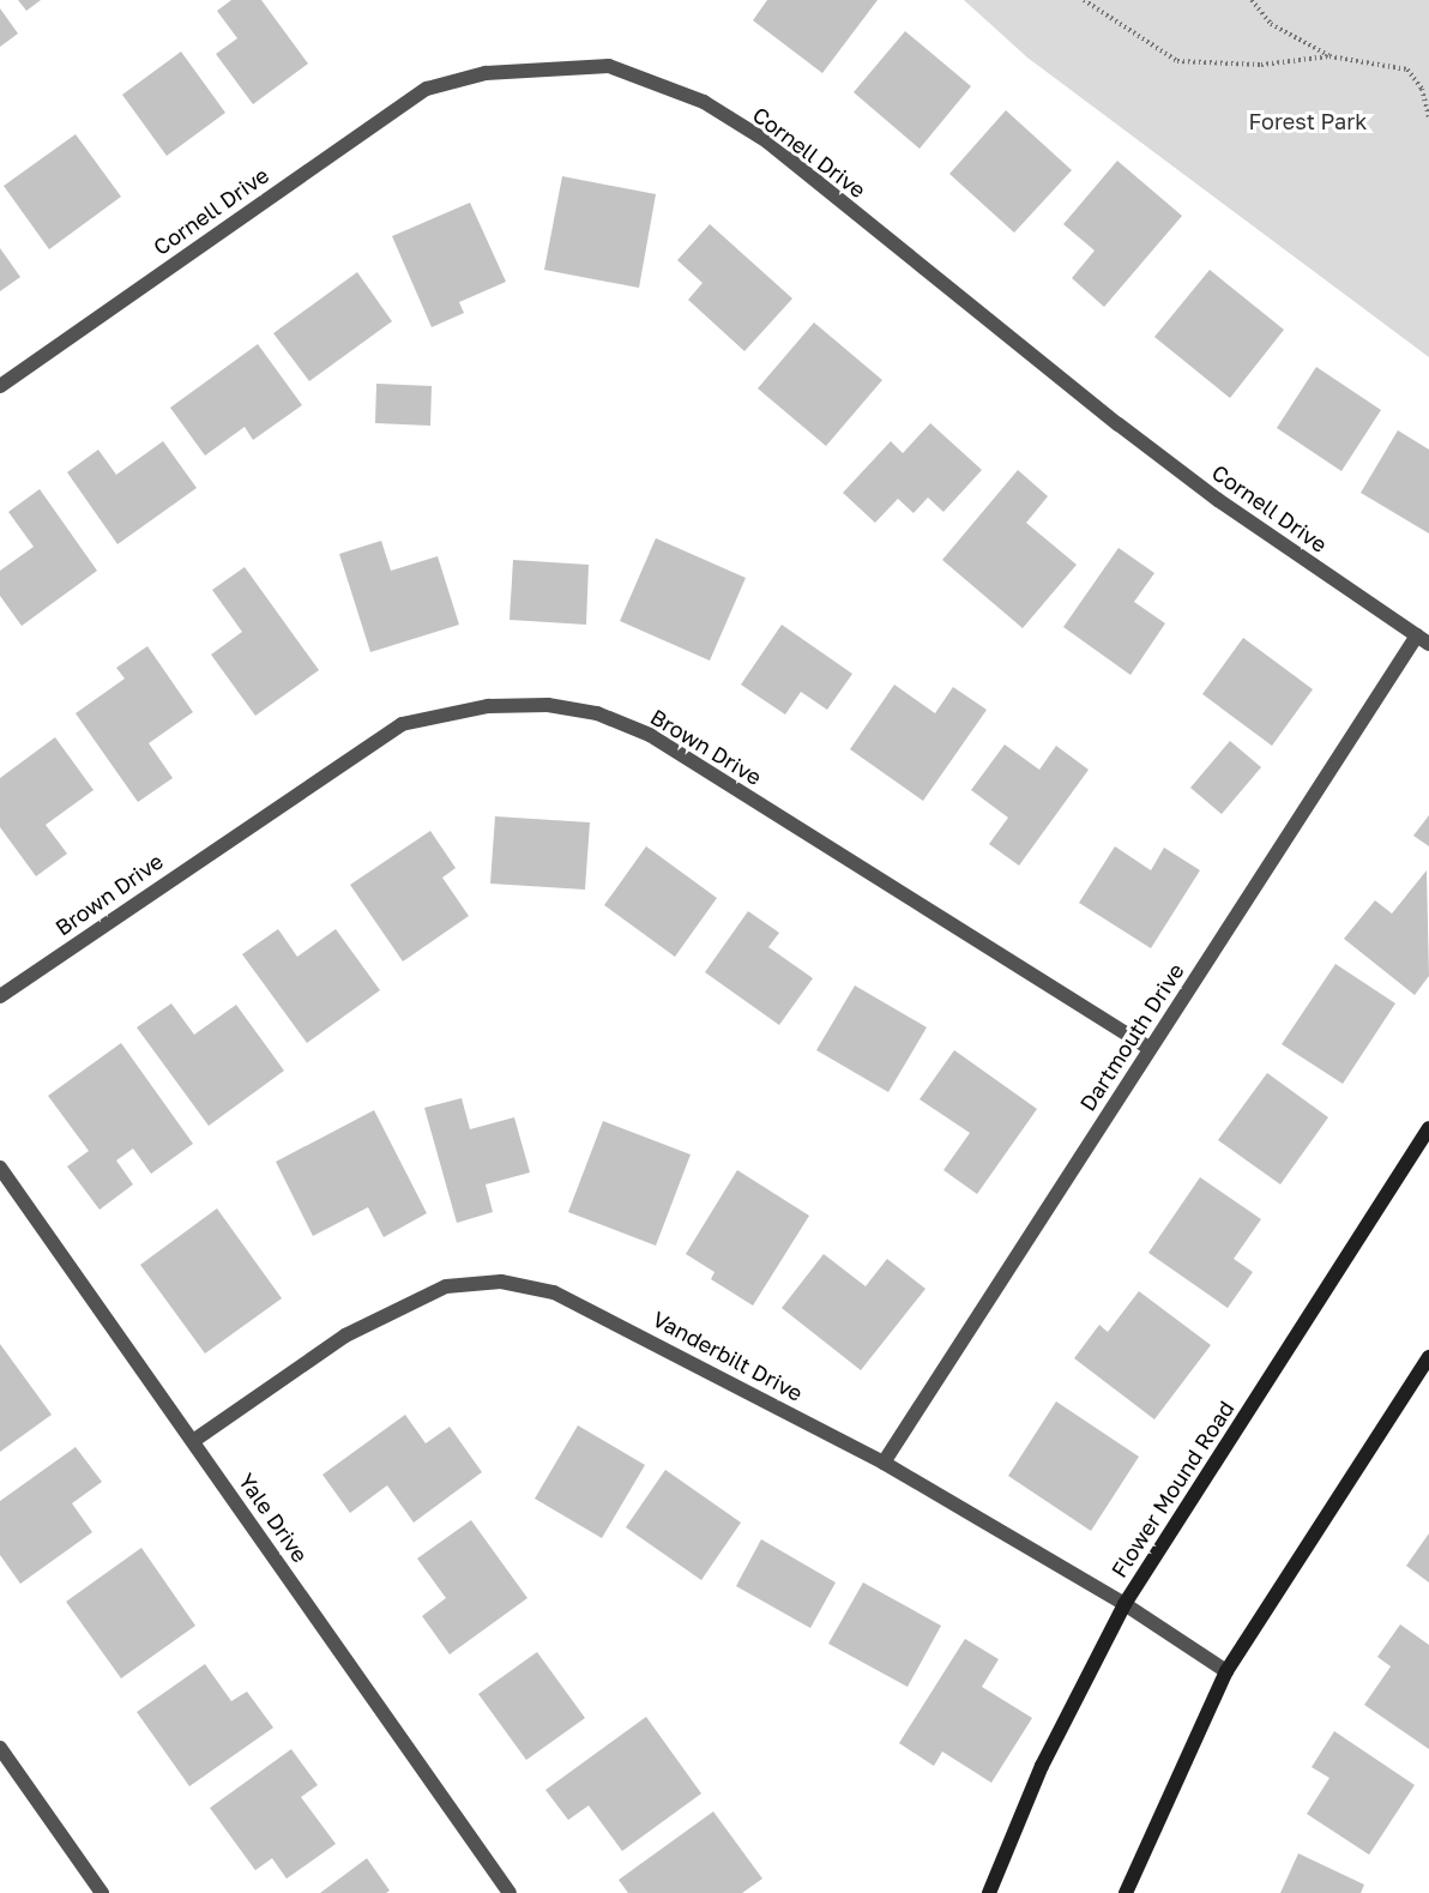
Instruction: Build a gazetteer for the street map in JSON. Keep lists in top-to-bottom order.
{
  "streets": {
    "main road": ["Flower Mound Road"],
    "street": [
      "Cornell Drive",
      "Brown Drive",
      "Dartmouth Drive",
      "Vanderbilt Drive",
      "Yale Drive"
    ]
  },
  "crossings": [
    ["Cornell Drive", "Dartmouth Drive"],
    ["Brown Drive", "Dartmouth Drive"],
    ["Dartmouth Drive", "Vanderbilt Drive"],
    ["Vanderbilt Drive", "Flower Mound Road"],
    ["Vanderbilt Drive", "Yale Drive"]
  ],
  "parks": ["Forest Park"]
}
